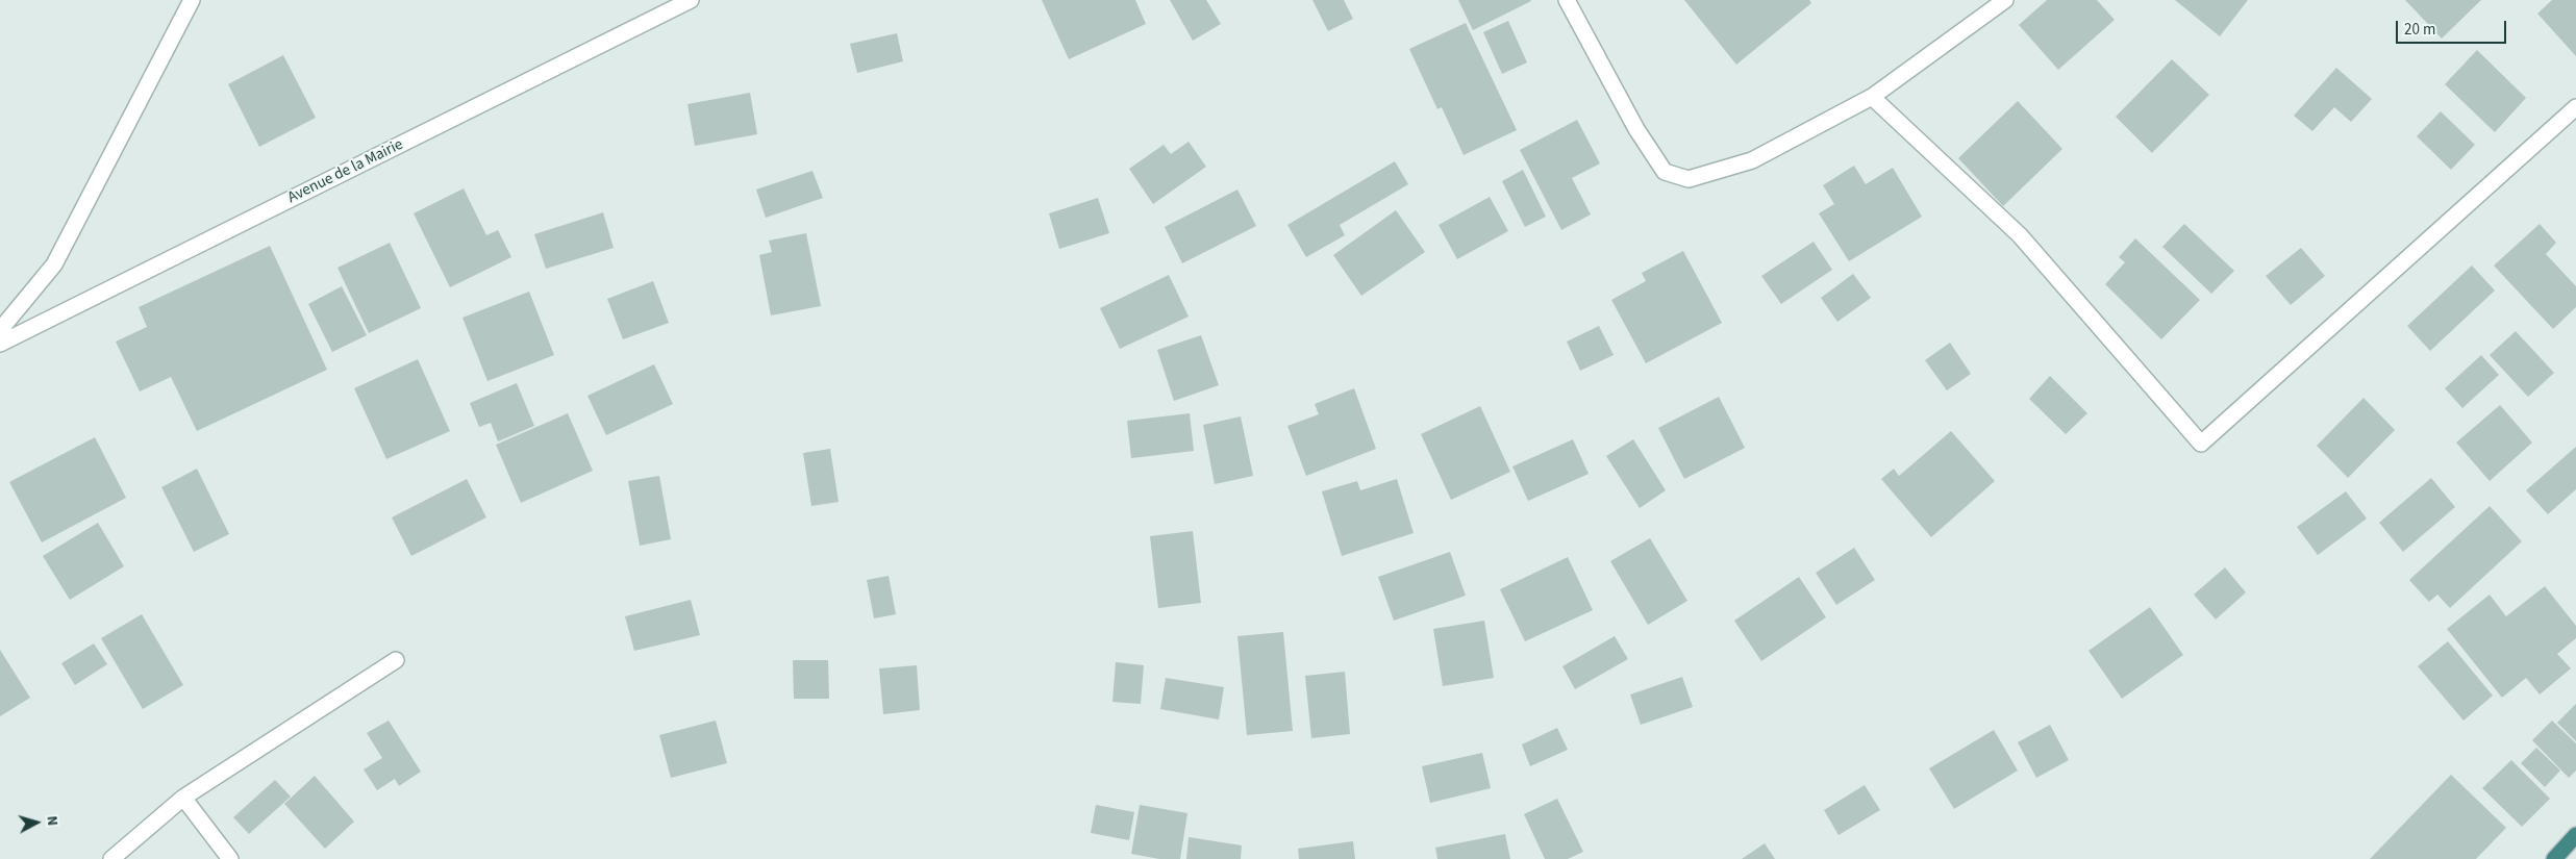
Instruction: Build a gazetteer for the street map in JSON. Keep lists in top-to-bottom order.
{
  "streets": {
    "street": ["Avenue de la Mairie"]
  },
  "scale_bar": "20 m",
  "north": "right"
}
